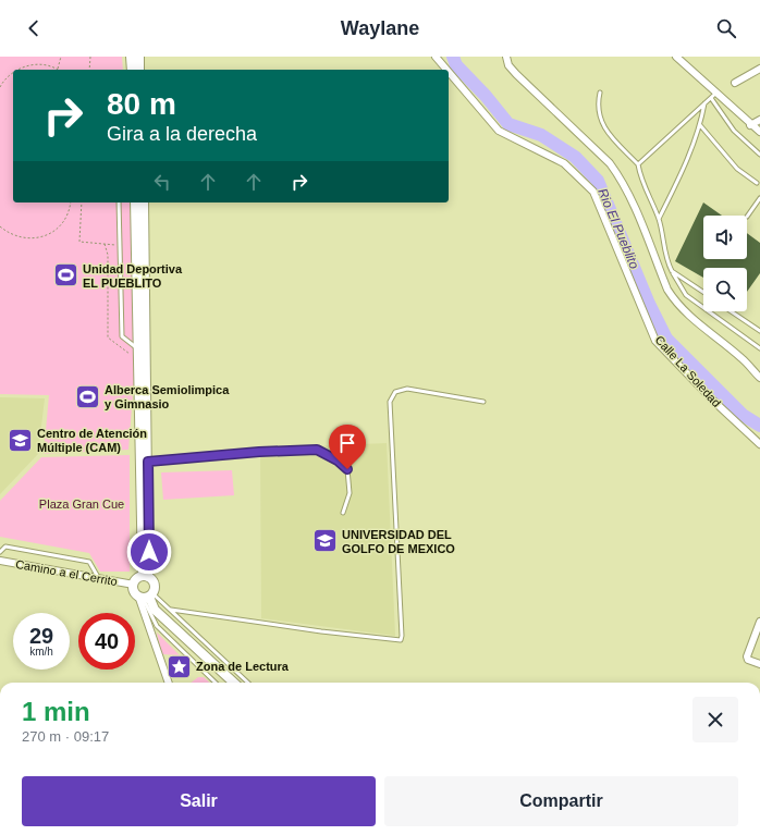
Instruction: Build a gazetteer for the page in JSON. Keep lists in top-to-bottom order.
{
  "streets": {
    "street": ["Calle La Soledad", "Camino a el Cerrito"]
  },
  "water": ["Rio El Pueblito"],
  "parks": ["Plaza Gran Cue"],
  "places": {
    "sports": ["Unidad Deportiva EL PUEBLITO", "Alberca Semiolimpica y Gimnasio"],
    "school or university": ["Centro de Atención Múltiple (CAM)", "UNIVERSIDAD DEL GOLFO DE MEXICO"],
    "place": ["Zona de Lectura"]
  },
  "page": {
    "header": "Waylane",
    "turn": ["80 m", "Gira a la derecha"],
    "speed": "29 km/h",
    "limit": "40",
    "heading": ["1 min", "270 m · 09:17"],
    "buttons": ["Salir", "Compartir"]
  }
}
